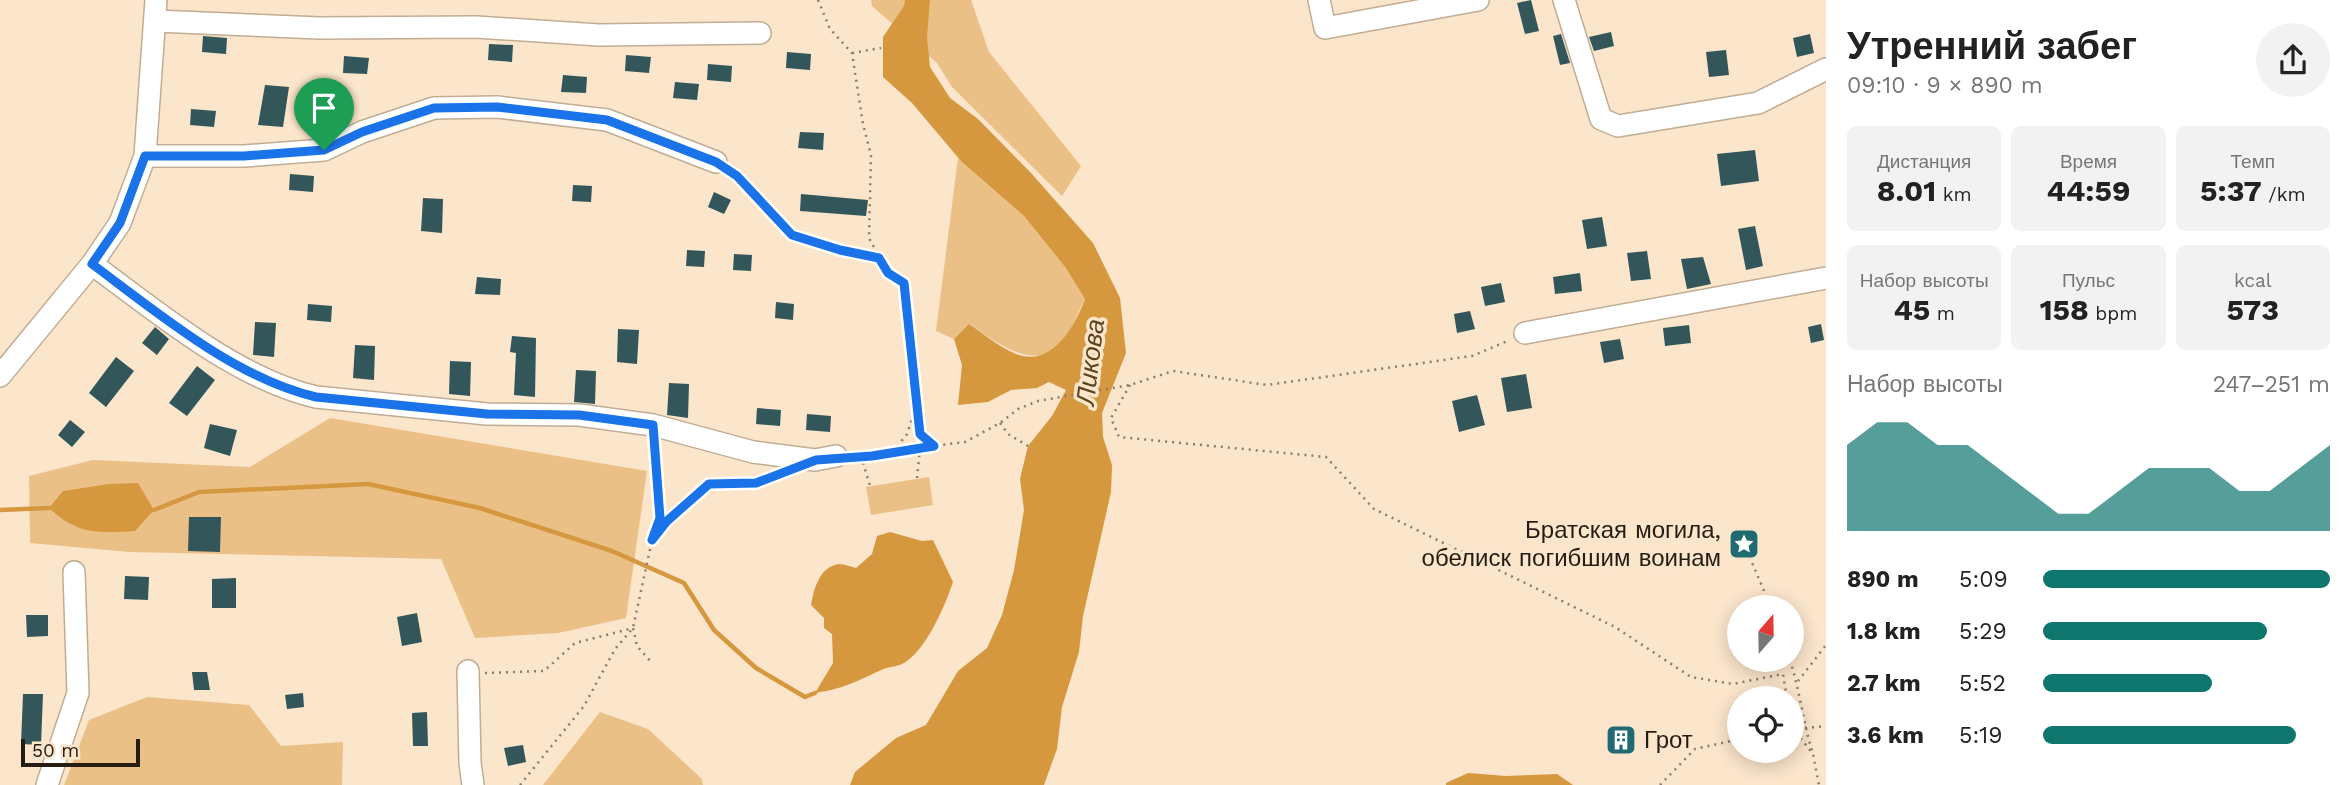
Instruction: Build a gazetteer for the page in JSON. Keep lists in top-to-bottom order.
{
  "water": ["Ликова"],
  "places": {
    "place": ["Братская могила, обелиск погибшим воинам"],
    "building": ["Грот"]
  },
  "scale_bar": "50 m",
  "north": "top",
  "page": {
    "heading": ["Утренний забег", "09:10 · 9 × 890 m"],
    "stats": [
      ["Дистанция", "8.01 km"],
      ["Время", "44:59"],
      ["Темп", "5:37 /km"],
      ["Набор высоты", "45 m"],
      ["Пульс", "158 bpm"],
      ["kcal", "573"]
    ],
    "chart": ["Набор высоты", "247–251 m"],
    "list": [
      {
        "name": "890 m",
        "note": "5:09"
      },
      {
        "name": "1.8 km",
        "note": "5:29"
      },
      {
        "name": "2.7 km",
        "note": "5:52"
      },
      {
        "name": "3.6 km",
        "note": "5:19"
      }
    ],
    "scale": "50 m"
  }
}
